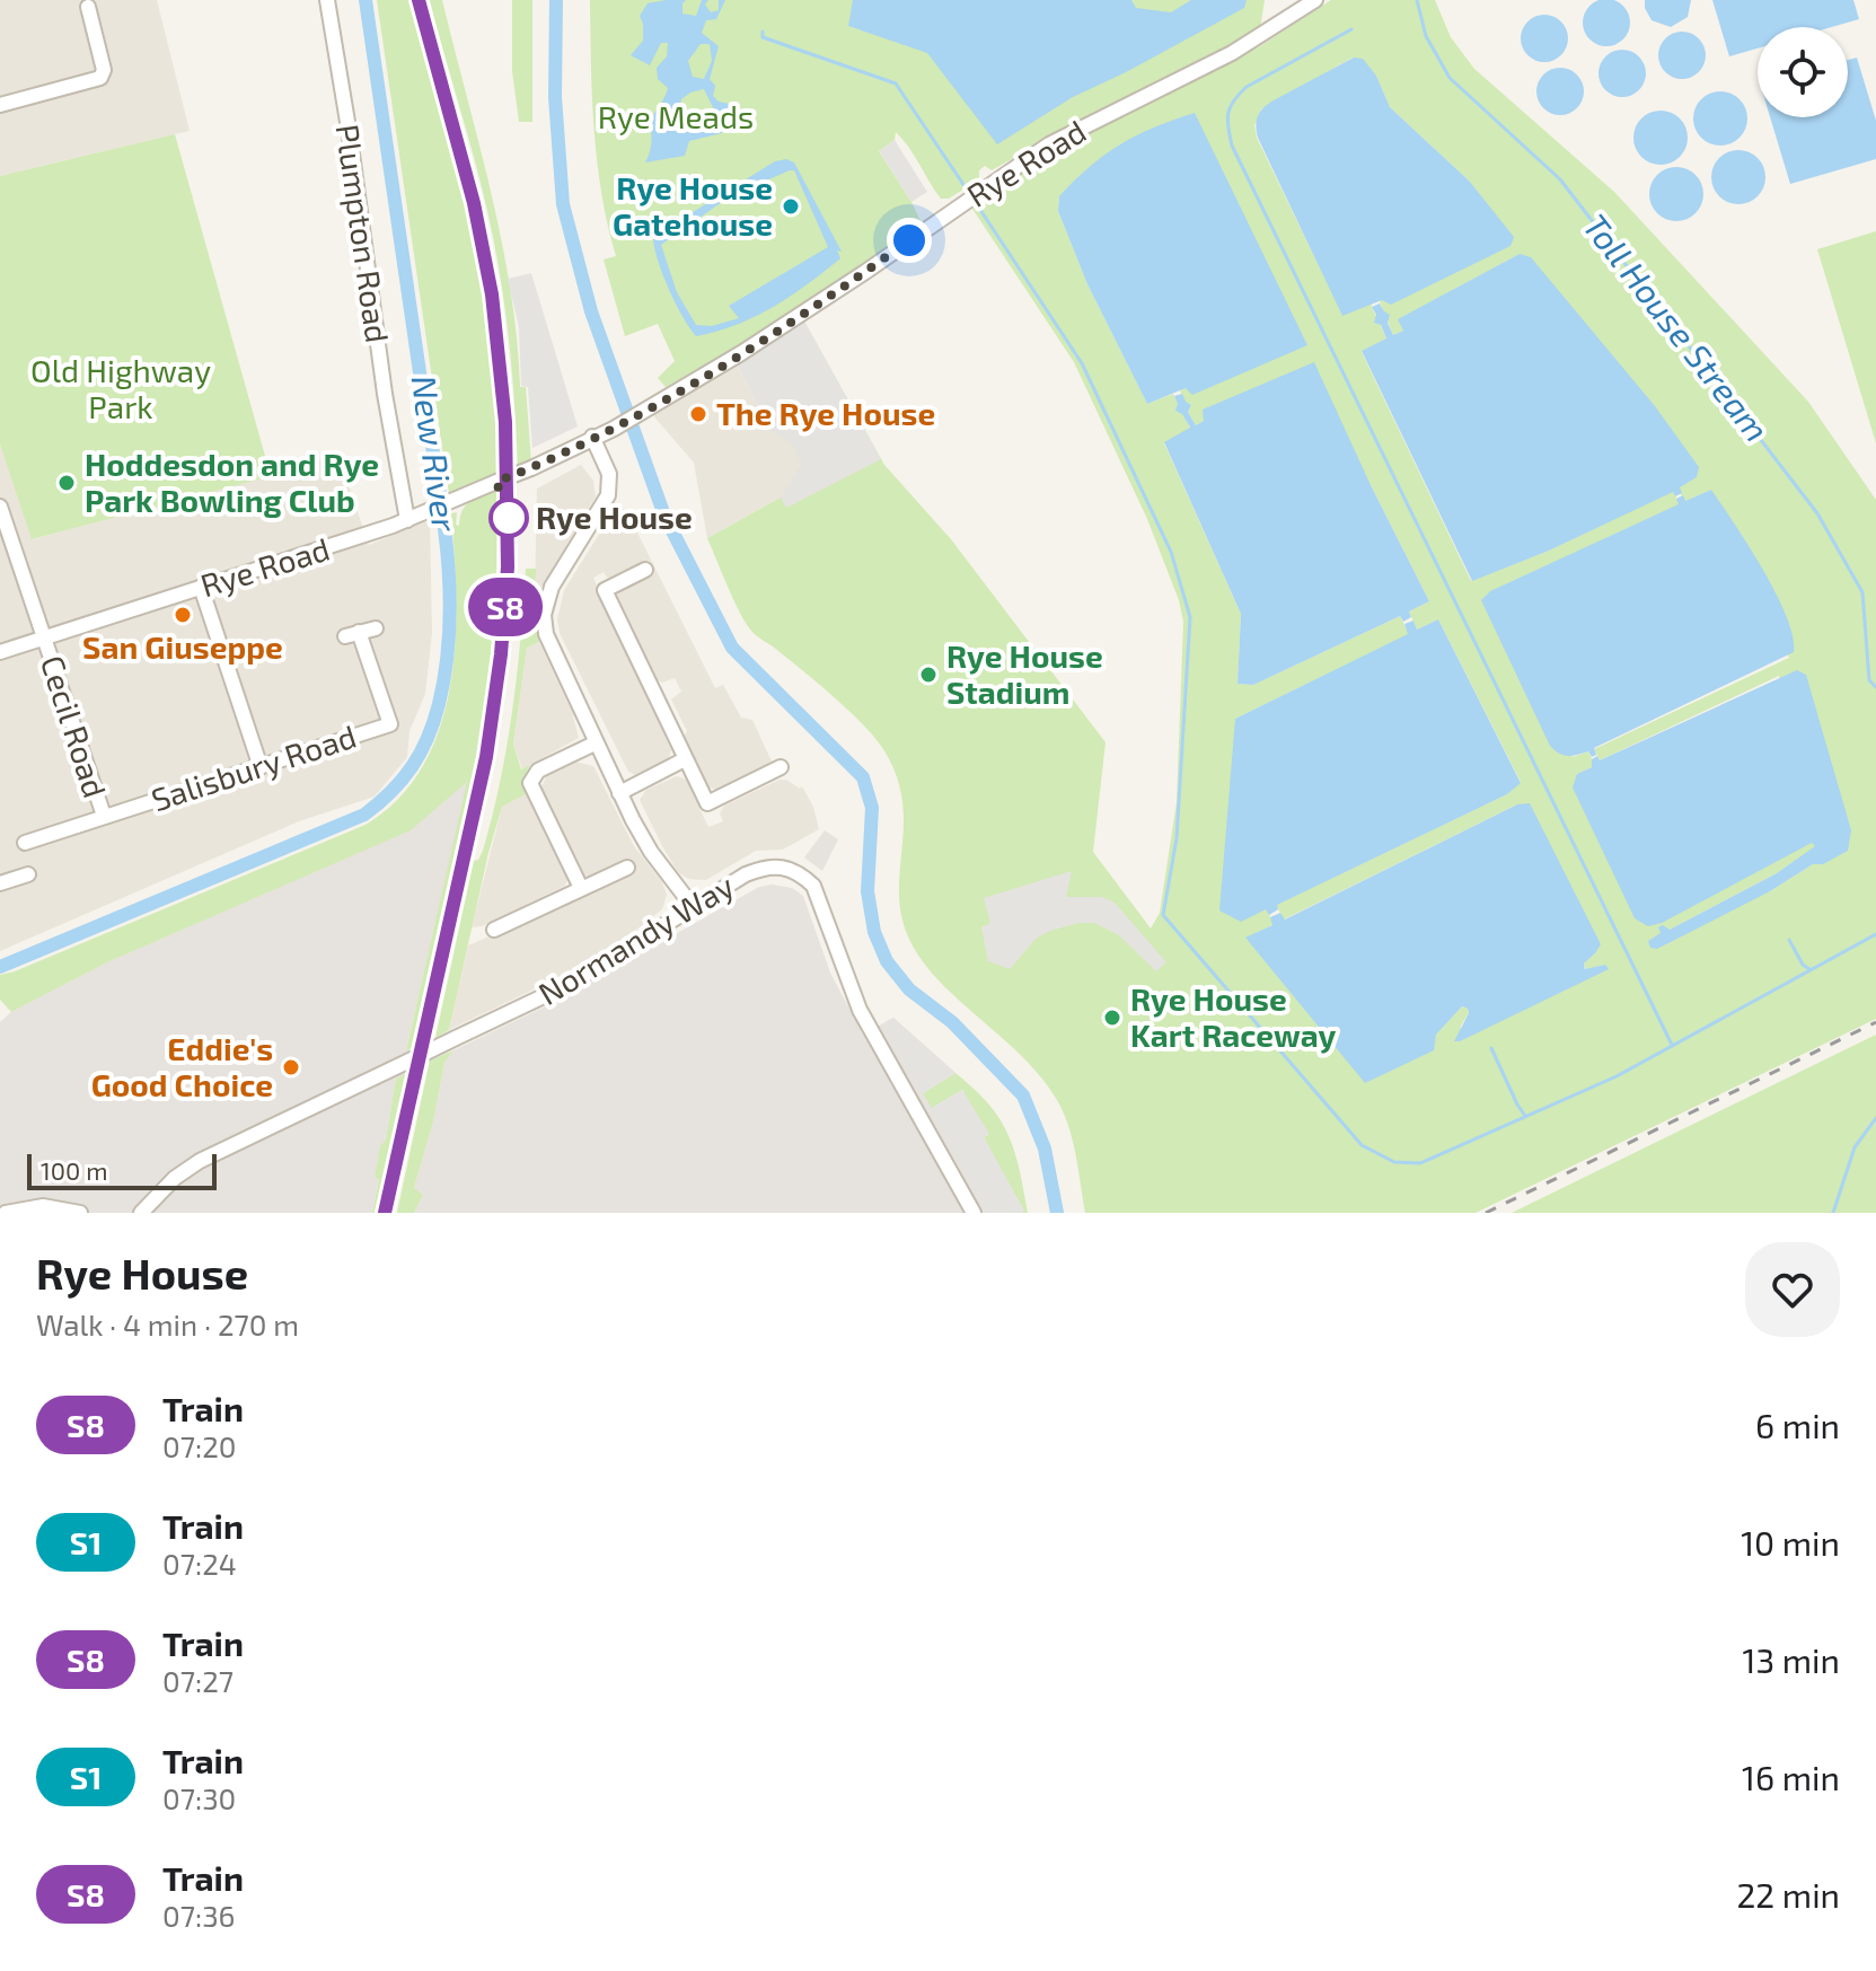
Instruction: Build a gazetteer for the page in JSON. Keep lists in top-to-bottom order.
{
  "streets": {
    "street": [
      "Rye Road",
      "Plumpton Road",
      "Cecil Road",
      "Salisbury Road",
      "Normandy Way"
    ]
  },
  "crossings": [
    ["Rye Road", "Plumpton Road"],
    ["Rye Road", "Cecil Road"],
    ["Cecil Road", "Salisbury Road"]
  ],
  "water": ["Toll House Stream", "New River"],
  "parks": ["Rye Meads", "Old Highway Park"],
  "places": [
    "Rye House Gatehouse",
    "The Rye House",
    "Hoddesdon and Rye Park Bowling Club",
    "Rye House",
    "San Giuseppe",
    "Rye House Stadium",
    "Rye House Kart Raceway",
    "Eddie's Good Choice"
  ],
  "scale_bar": "100 m",
  "page": {
    "on_map": "S8",
    "scale": "100 m",
    "heading": ["Rye House", "Walk · 4 min · 270 m"],
    "list": [
      {
        "mark": "S8",
        "name": "Train",
        "note": "07:20",
        "value": "6 min"
      },
      {
        "mark": "S1",
        "name": "Train",
        "note": "07:24",
        "value": "10 min"
      },
      {
        "mark": "S8",
        "name": "Train",
        "note": "07:27",
        "value": "13 min"
      },
      {
        "mark": "S1",
        "name": "Train",
        "note": "07:30",
        "value": "16 min"
      },
      {
        "mark": "S8",
        "name": "Train",
        "note": "07:36",
        "value": "22 min"
      }
    ]
  }
}
